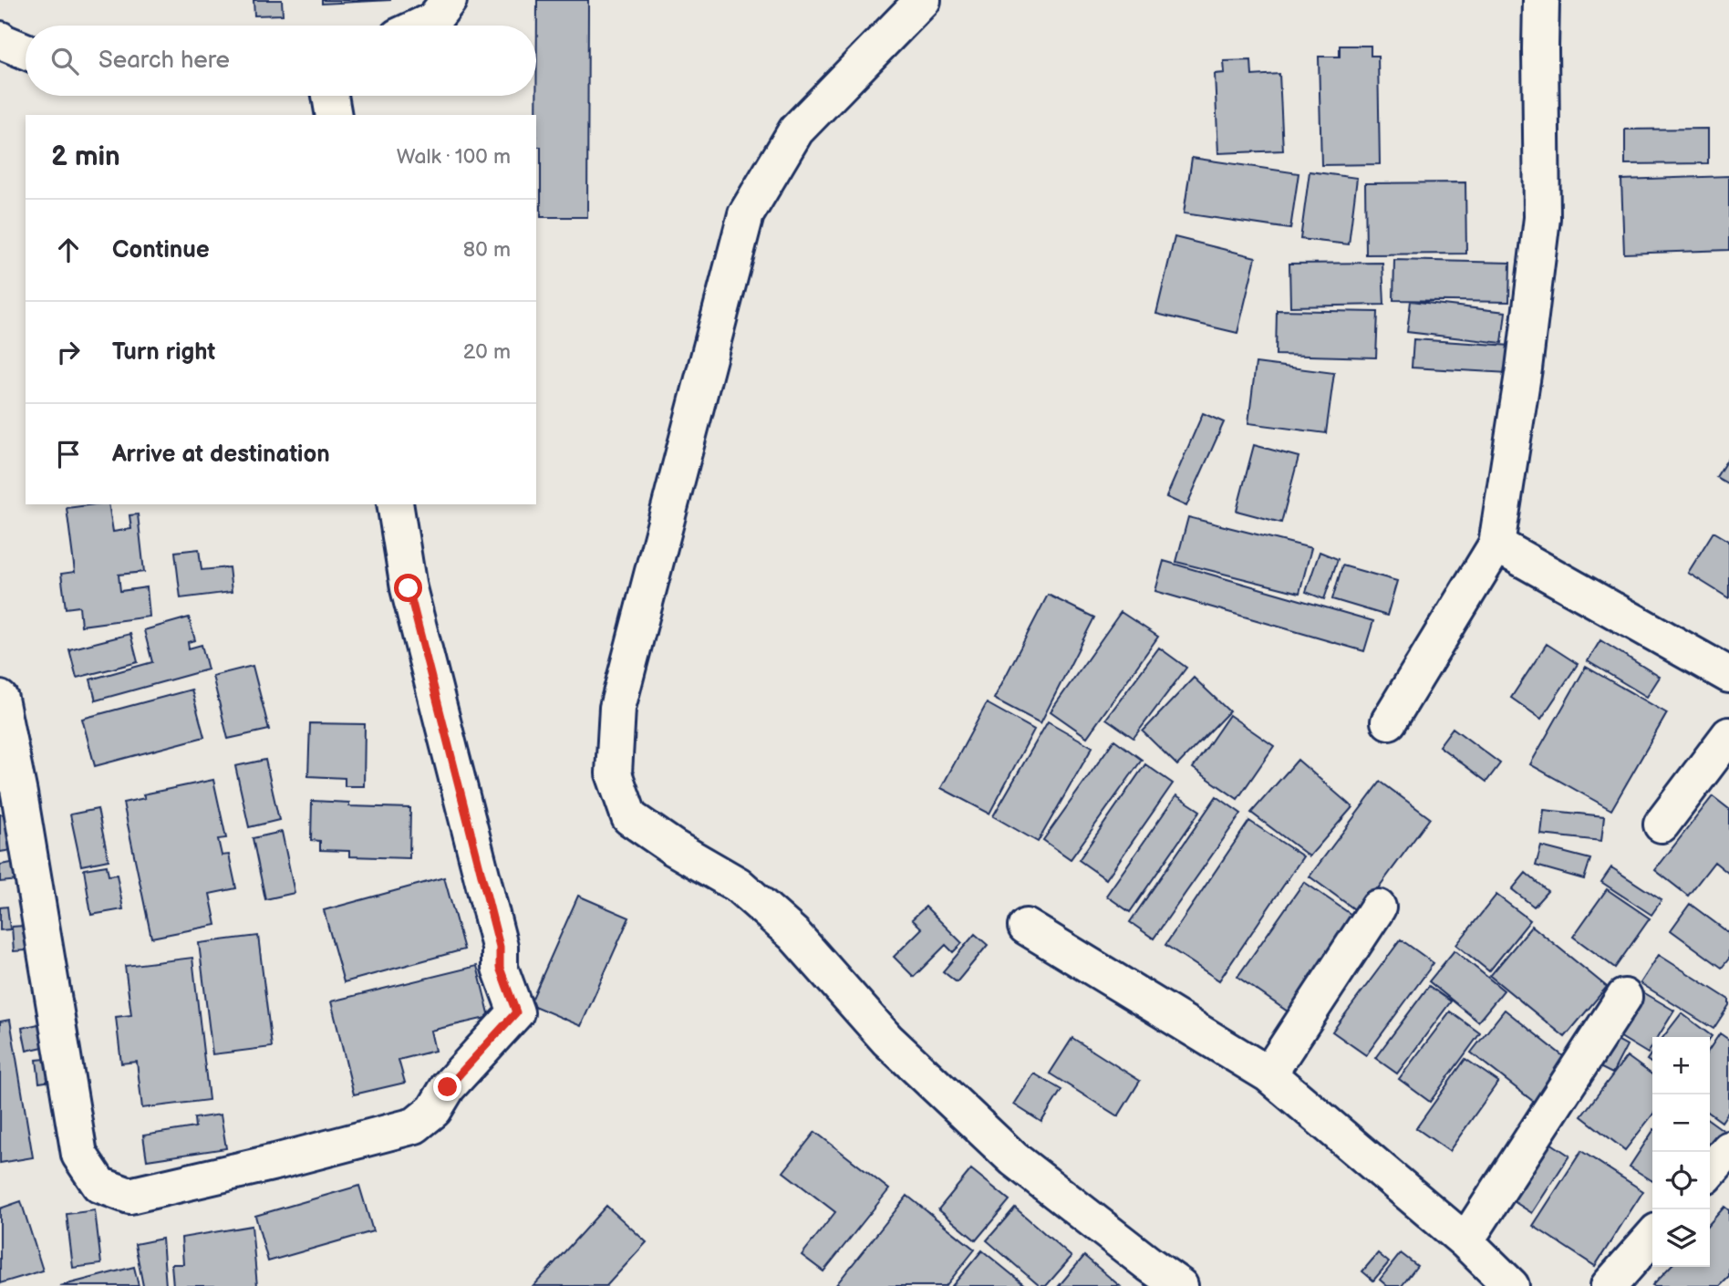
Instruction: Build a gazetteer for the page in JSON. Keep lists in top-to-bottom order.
{
  "page": {
    "search": "Search here",
    "heading": ["2 min", "Walk · 100 m"],
    "list": [
      ["Continue", "80 m"],
      ["Turn right", "20 m"],
      "Arrive at destination"
    ],
    "map_buttons": ["+", "−"]
  }
}
